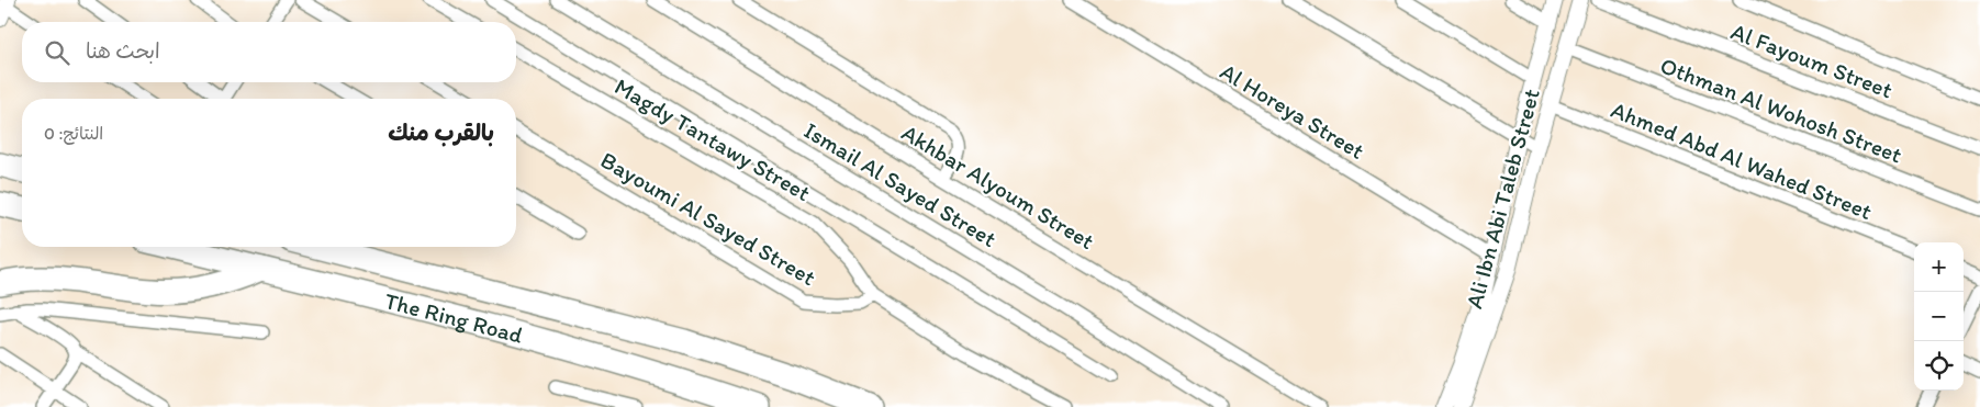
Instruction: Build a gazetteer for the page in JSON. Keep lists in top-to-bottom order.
{
  "streets": {
    "highway": ["The Ring Road"],
    "street": [
      "Al Fayoum Street",
      "Othman Al Wohosh Street",
      "Al Horeya Street",
      "Magdy Tantawy Street",
      "Ahmed Abd Al Wahed Street",
      "Ismail Al Sayed Street",
      "Akhbar Alyoum Street",
      "Ali Ibn Abi Taleb Street",
      "Bayoumi Al Sayed Street"
    ]
  },
  "crossings": [
    ["Othman Al Wohosh Street", "Ali Ibn Abi Taleb Street"],
    ["Al Horeya Street", "Ali Ibn Abi Taleb Street"],
    ["Magdy Tantawy Street", "Bayoumi Al Sayed Street"],
    ["Ahmed Abd Al Wahed Street", "Ali Ibn Abi Taleb Street"]
  ],
  "page": {
    "search": "ابحث هنا",
    "heading": ["بالقرب منك", "النتائج: 0"],
    "map_buttons": ["+", "−"]
  }
}
